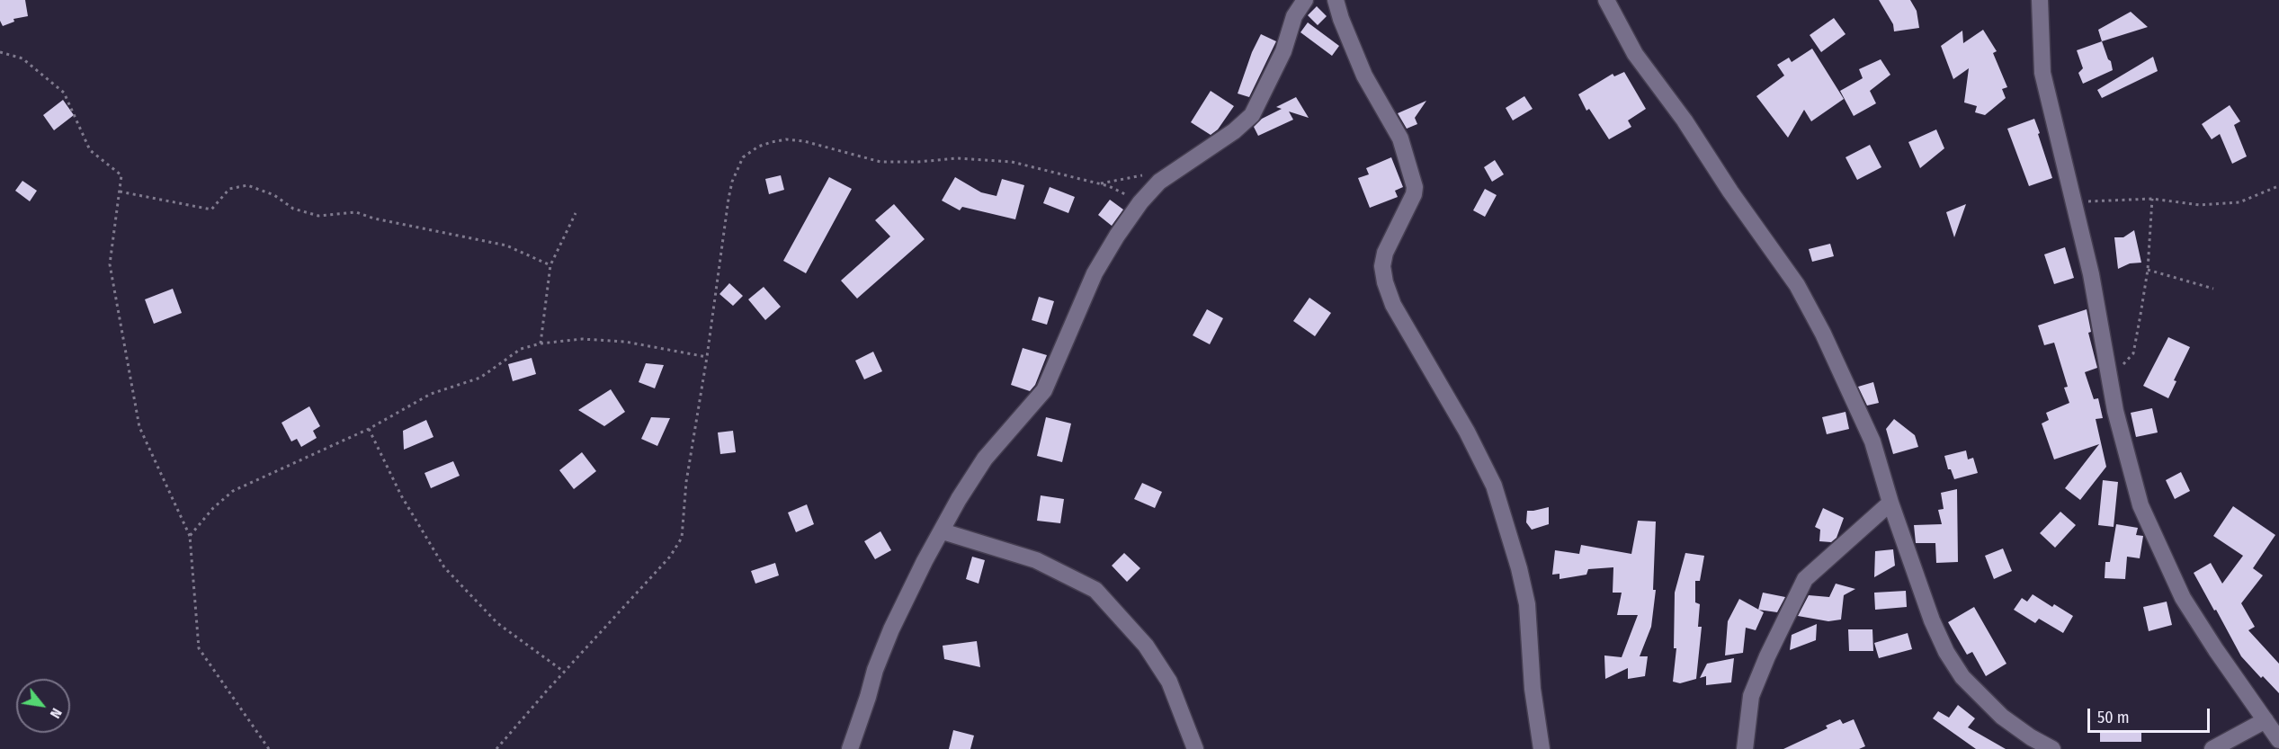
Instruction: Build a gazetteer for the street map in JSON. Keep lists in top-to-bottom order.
{
  "scale_bar": "50 m",
  "north": "bottom right"
}
